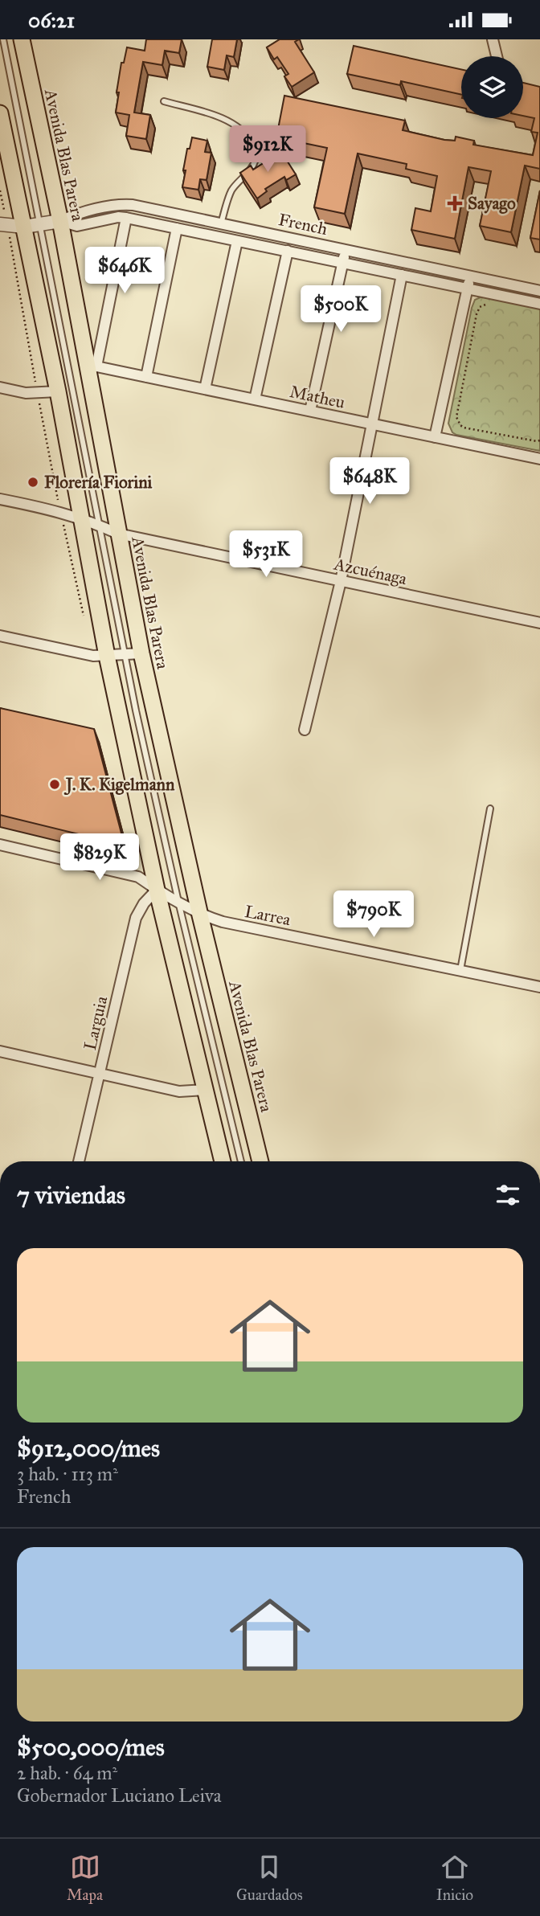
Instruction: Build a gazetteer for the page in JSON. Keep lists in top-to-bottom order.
{
  "streets": {
    "main road": ["Avenida Blas Parera"],
    "street": [
      "French",
      "Matheu",
      "Azcuénaga",
      "Larrea",
      "Larguia"
    ]
  },
  "crossings": [
    ["Avenida Blas Parera", "French"],
    ["Avenida Blas Parera", "Matheu"],
    ["Avenida Blas Parera", "Azcuénaga"],
    ["Avenida Blas Parera", "Larrea"],
    ["Larrea", "Larguia"]
  ],
  "places": {
    "health": ["Sayago"],
    "other": ["Florería Fiorini", "J. K. Kigelmann"]
  },
  "page": {
    "status": "06:21",
    "price": [
      "$912K",
      "$646K",
      "$500K",
      "$648K",
      "$531K",
      "$829K",
      "$790K"
    ],
    "heading": "7 viviendas",
    "list": [
      {
        "name": "$912,000/mes",
        "note": "3 hab. · 113 m² · French"
      },
      {
        "name": "$500,000/mes",
        "note": "2 hab. · 64 m² · Gobernador Luciano Leiva"
      }
    ],
    "tabs": ["Mapa", "Guardados", "Inicio"]
  }
}
